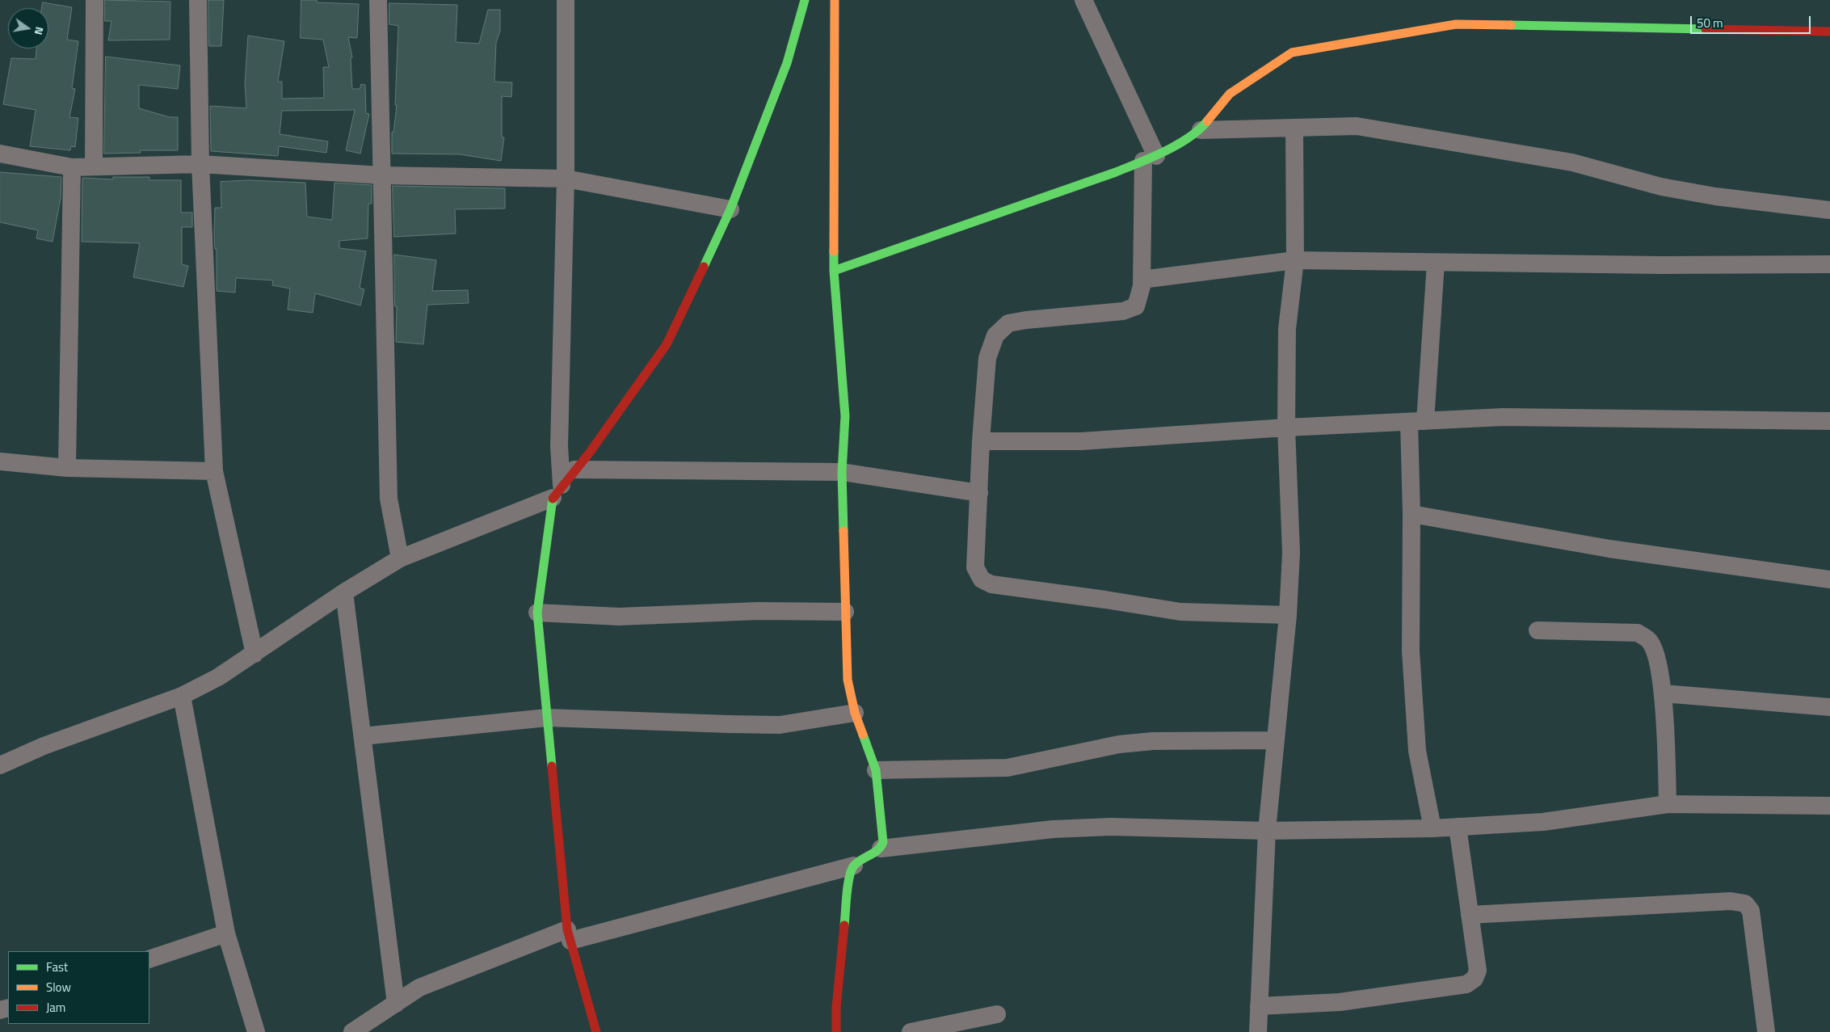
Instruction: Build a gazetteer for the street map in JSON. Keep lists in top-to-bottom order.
{
  "legend": ["Fast", "Slow", "Jam"],
  "scale_bar": "50 m",
  "north": "right"
}
